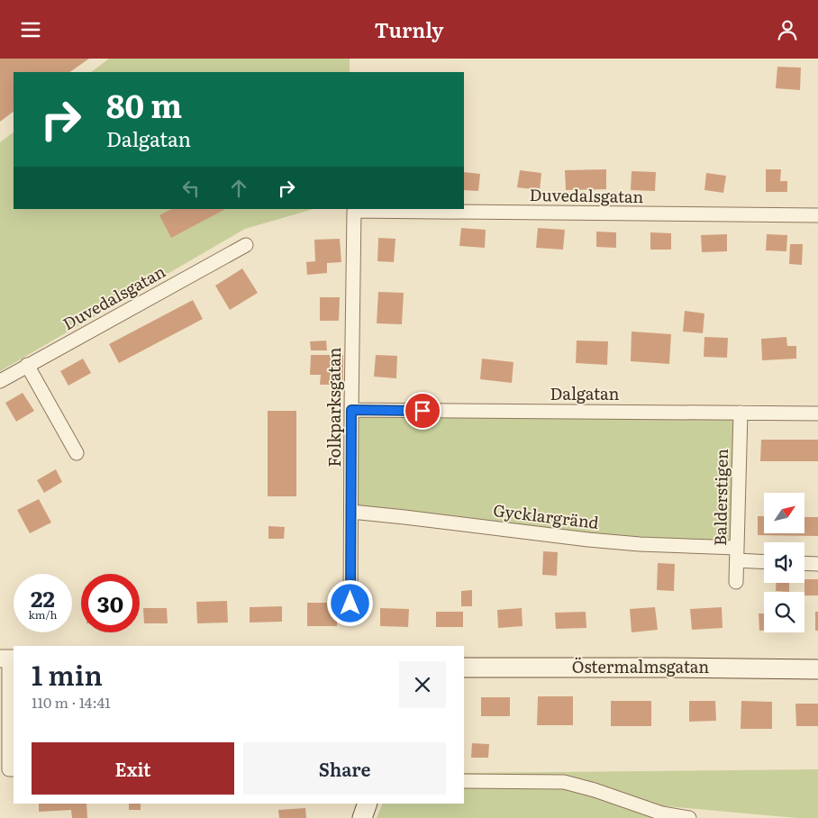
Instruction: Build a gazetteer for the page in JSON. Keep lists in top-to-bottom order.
{
  "streets": {
    "main road": ["Östermalmsgatan"],
    "street": [
      "Duvedalsgatan",
      "Dalgatan",
      "Folkparksgatan",
      "Balderstigen",
      "Gycklargränd"
    ]
  },
  "crossings": [
    ["Duvedalsgatan", "Folkparksgatan"],
    ["Dalgatan", "Folkparksgatan"],
    ["Dalgatan", "Balderstigen"],
    ["Folkparksgatan", "Gycklargränd"],
    ["Balderstigen", "Gycklargränd"]
  ],
  "north": "top right",
  "page": {
    "header": "Turnly",
    "turn": ["80 m", "Dalgatan"],
    "speed": "22 km/h",
    "limit": "30",
    "heading": ["1 min", "110 m · 14:41"],
    "buttons": ["Exit", "Share"]
  }
}
